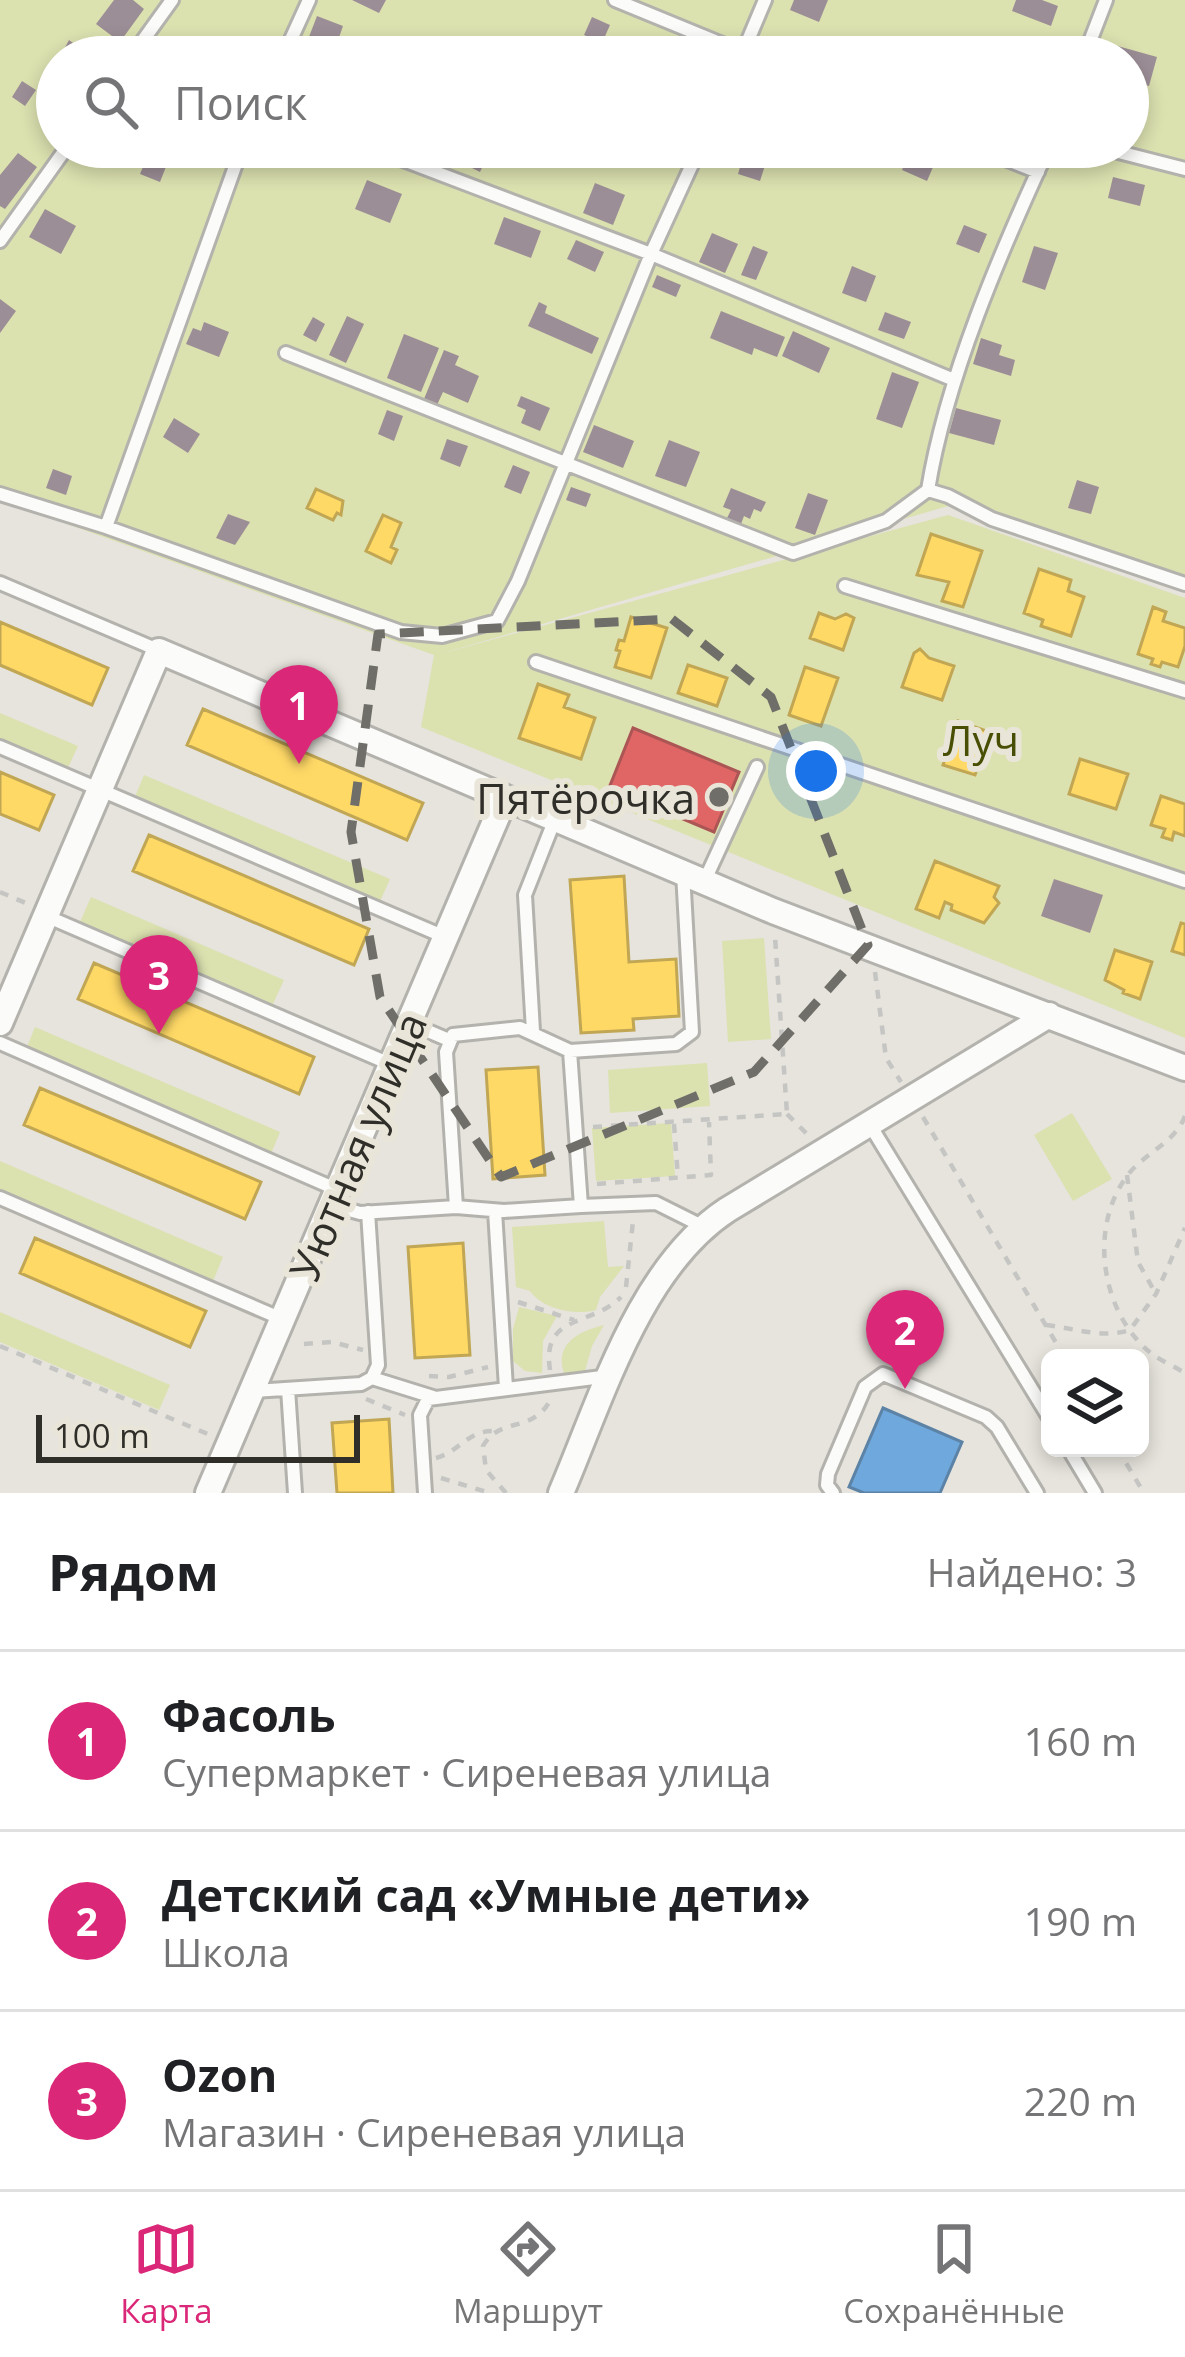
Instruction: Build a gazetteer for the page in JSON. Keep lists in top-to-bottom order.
{
  "streets": {
    "street": ["Уютная улица"]
  },
  "parks": ["Луч"],
  "places": ["Пятёрочка"],
  "scale_bar": "100 m",
  "page": {
    "search": "Поиск",
    "pins": ["1", "3", "2"],
    "scale": "100 m",
    "heading": ["Рядом", "Найдено: 3"],
    "list": [
      {
        "mark": "1",
        "name": "Фасоль",
        "note": "Супермаркет · Сиреневая улица",
        "value": "160 m"
      },
      {
        "mark": "2",
        "name": "Детский сад «Умные дети»",
        "note": "Школа",
        "value": "190 m"
      },
      {
        "mark": "3",
        "name": "Ozon",
        "note": "Магазин · Сиреневая улица",
        "value": "220 m"
      }
    ],
    "nav": ["Карта", "Маршрут", "Сохранённые"]
  }
}
